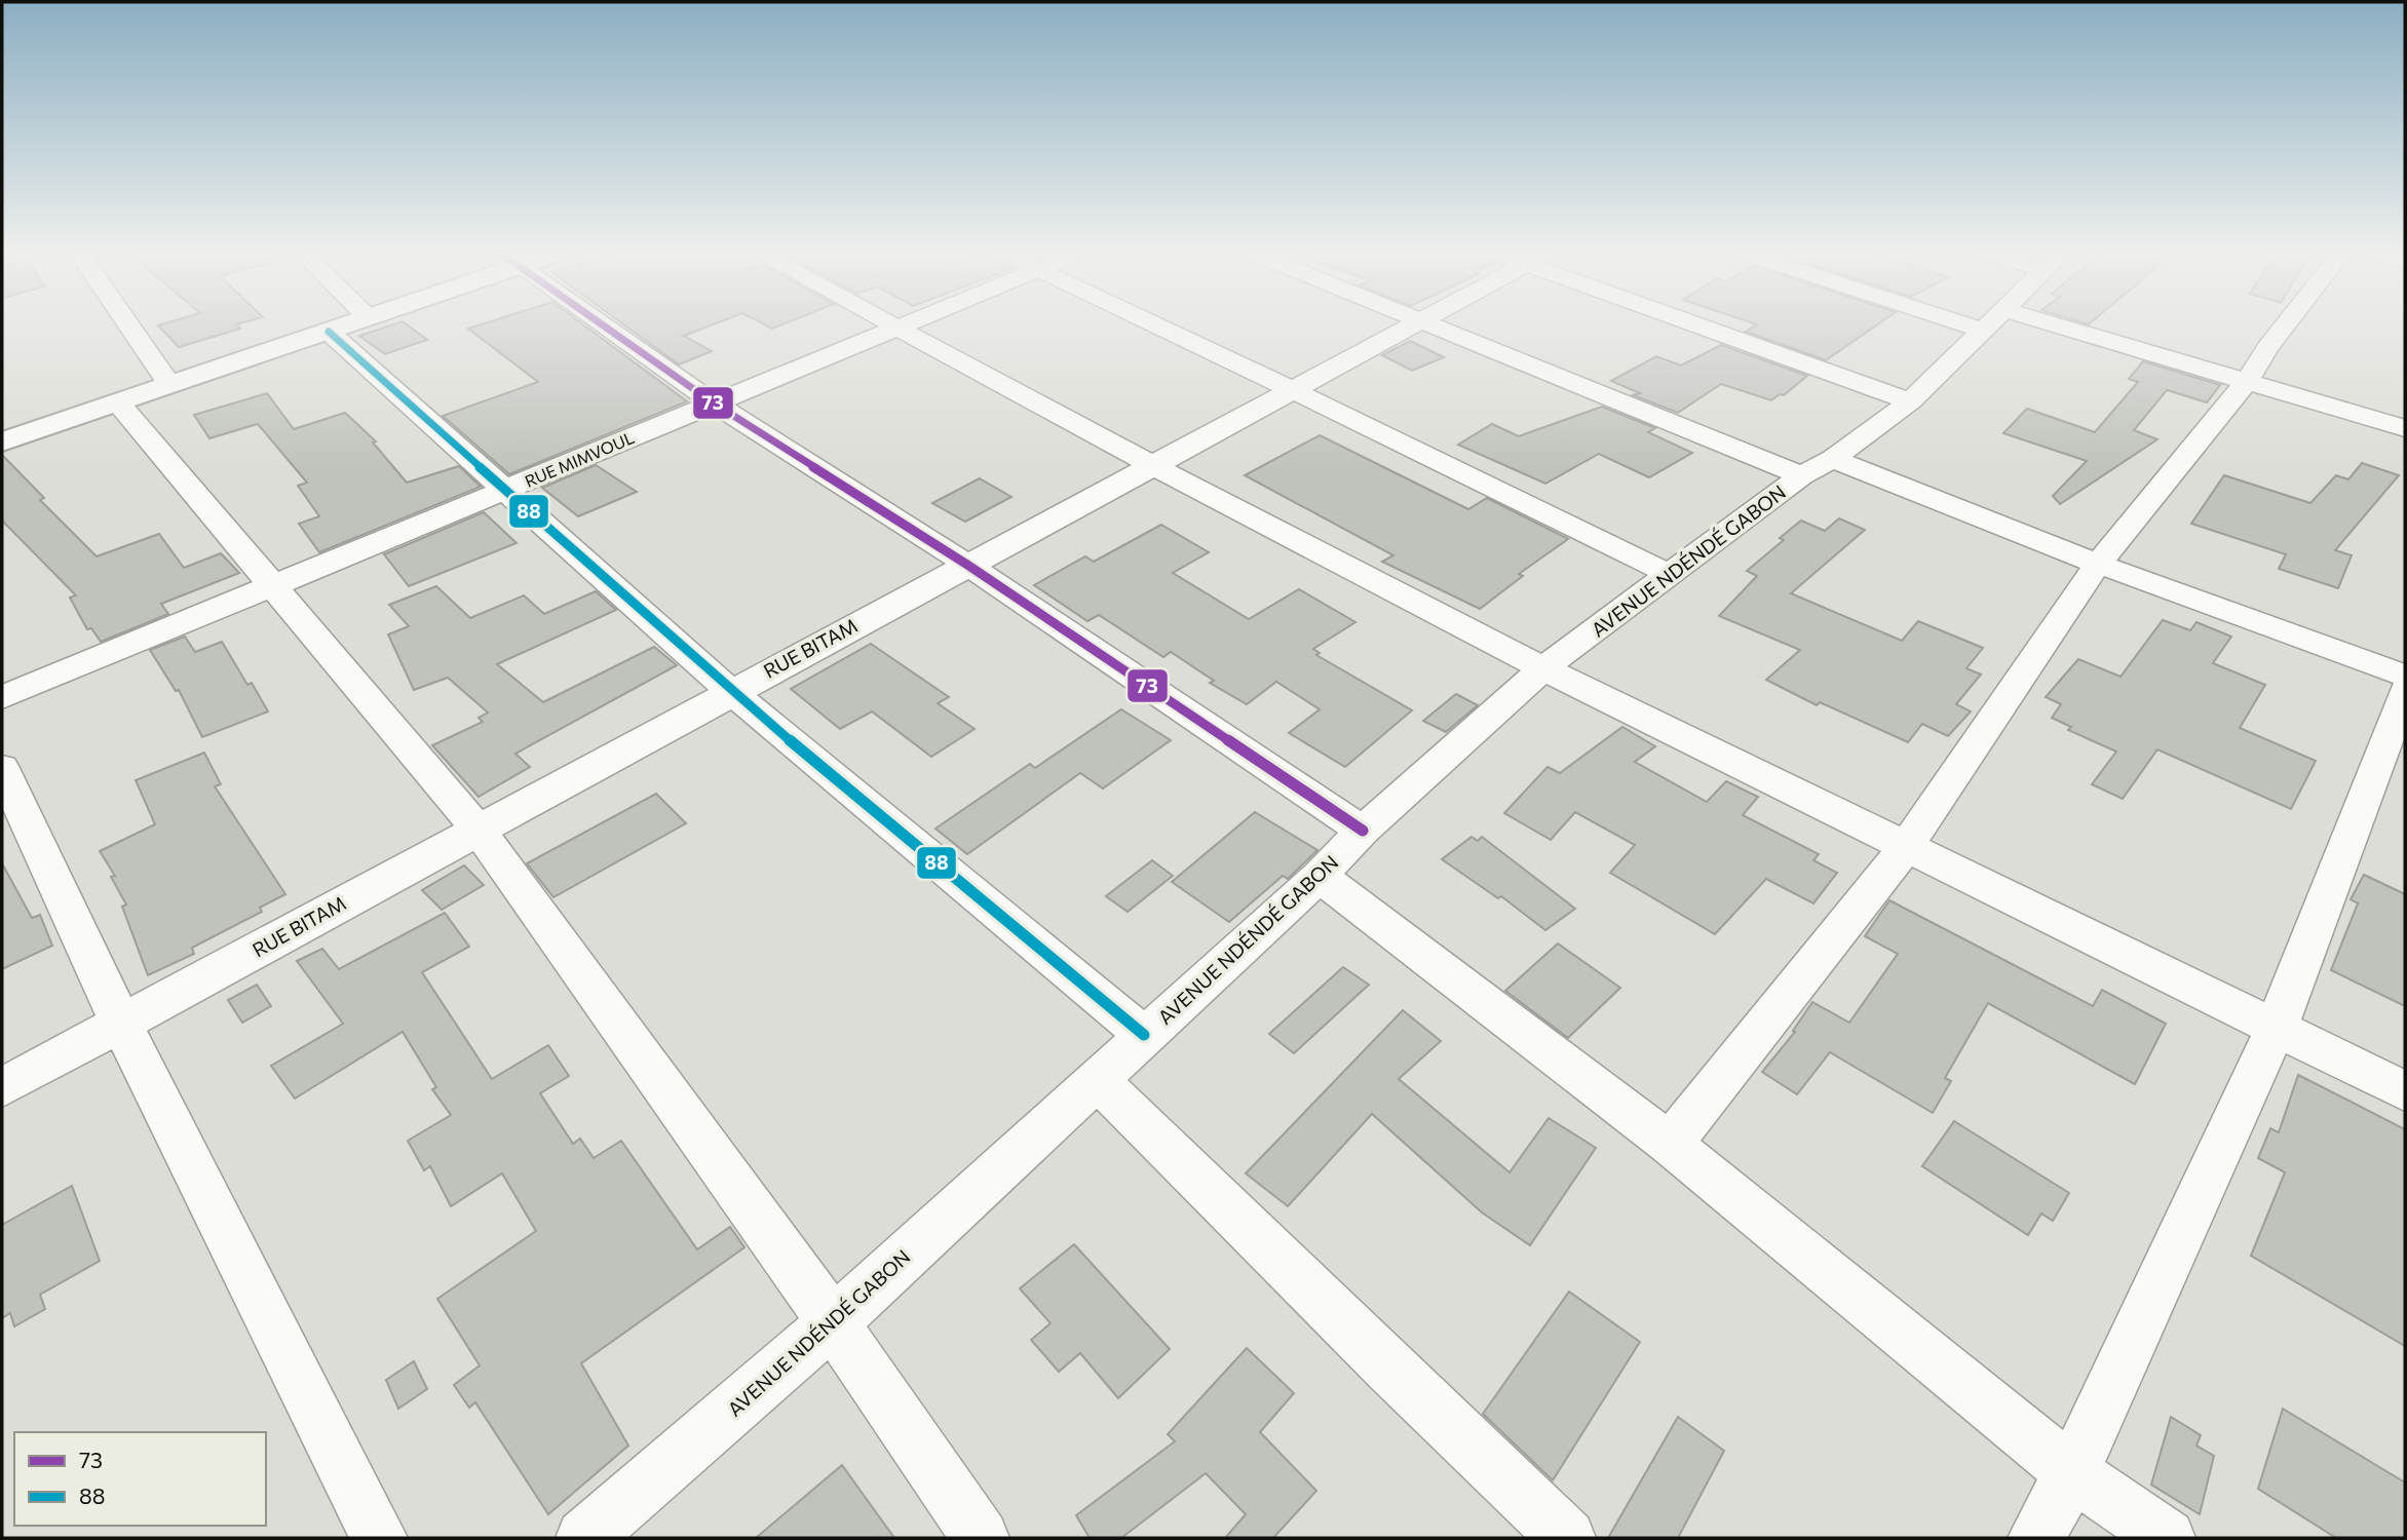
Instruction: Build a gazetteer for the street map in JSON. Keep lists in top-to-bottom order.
{
  "streets": {
    "street": ["RUE MIMVOUL", "AVENUE NDÉNDÉ GABON", "RUE BITAM"]
  },
  "lines": ["transit line 73", "transit line 88"],
  "legend": ["73", "88"]
}
